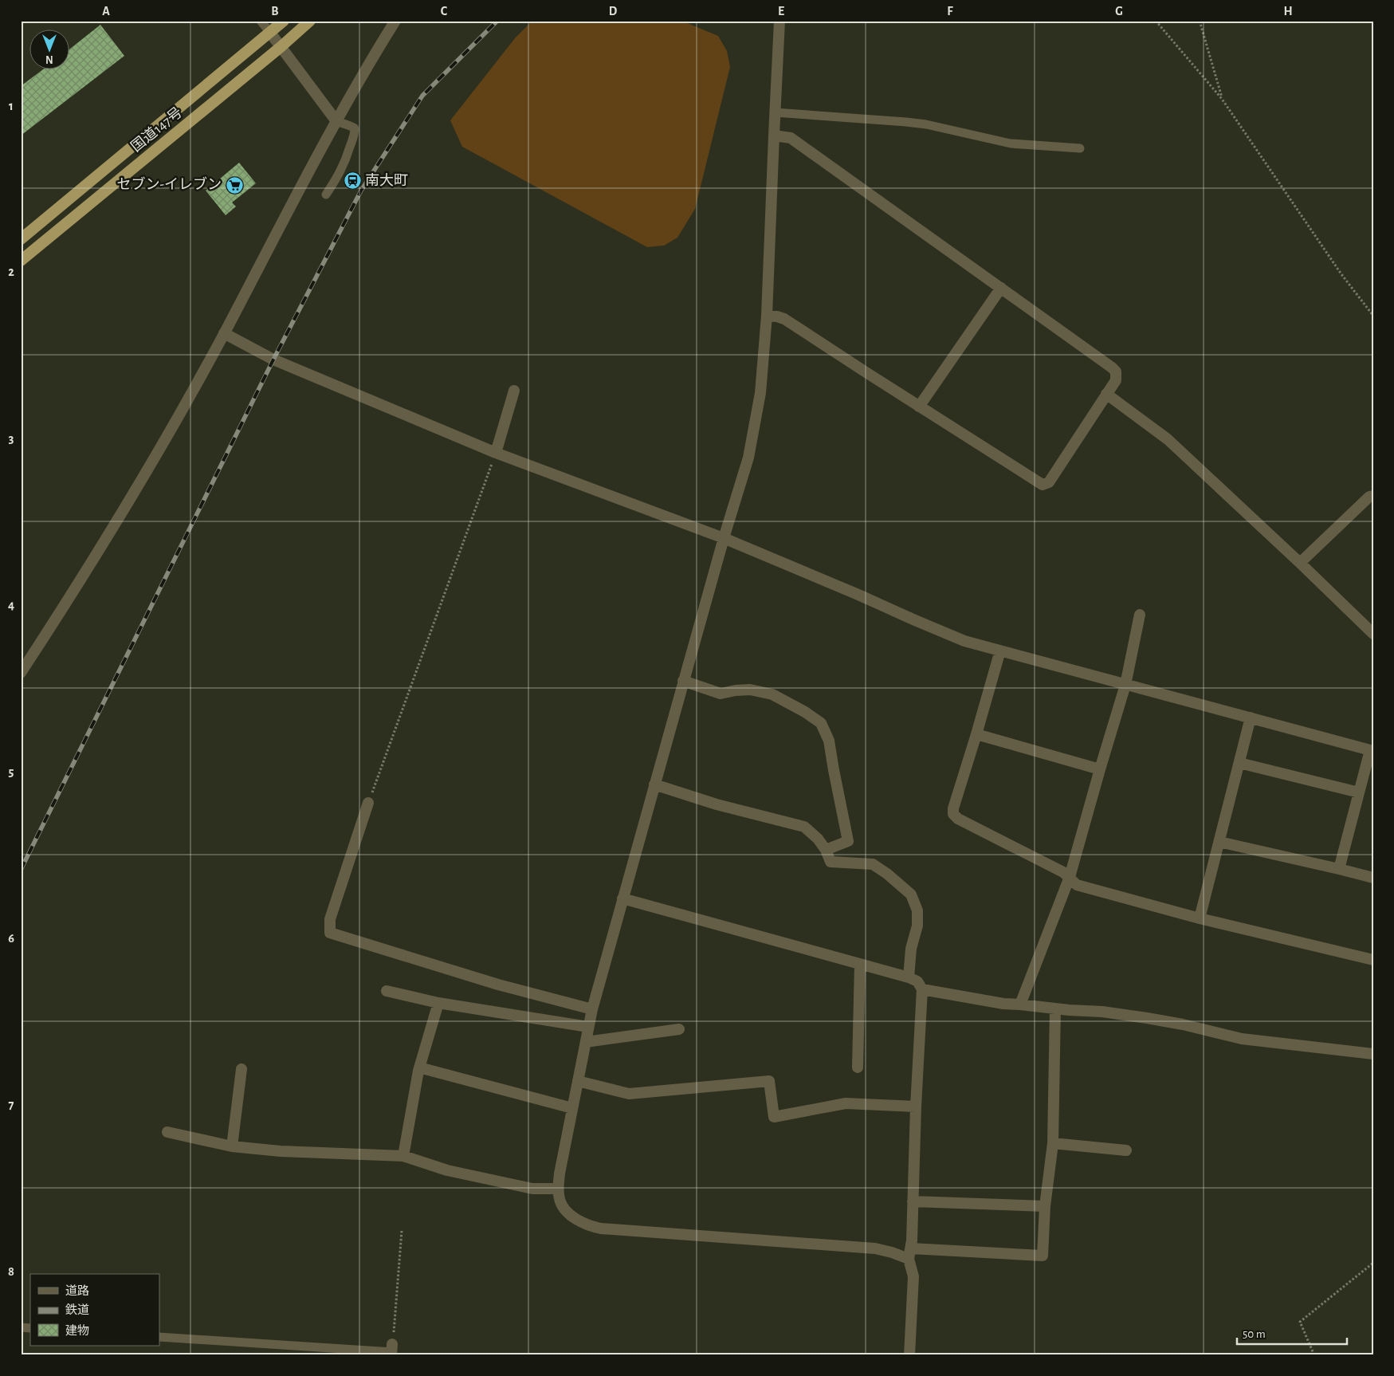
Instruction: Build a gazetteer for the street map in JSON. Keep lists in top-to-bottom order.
{
  "streets": {
    "highway": ["国道147号"]
  },
  "places": {
    "station": ["南大町"],
    "supermarket": ["セブン-イレブン"]
  },
  "legend": ["道路", "鉄道", "建物"],
  "scale_bar": "50 m",
  "north": "bottom",
  "grid": {
    "columns": [
      "A",
      "B",
      "C",
      "D",
      "E",
      "F",
      "G",
      "H"
    ],
    "rows": [
      "1",
      "2",
      "3",
      "4",
      "5",
      "6",
      "7",
      "8"
    ]
  }
}
